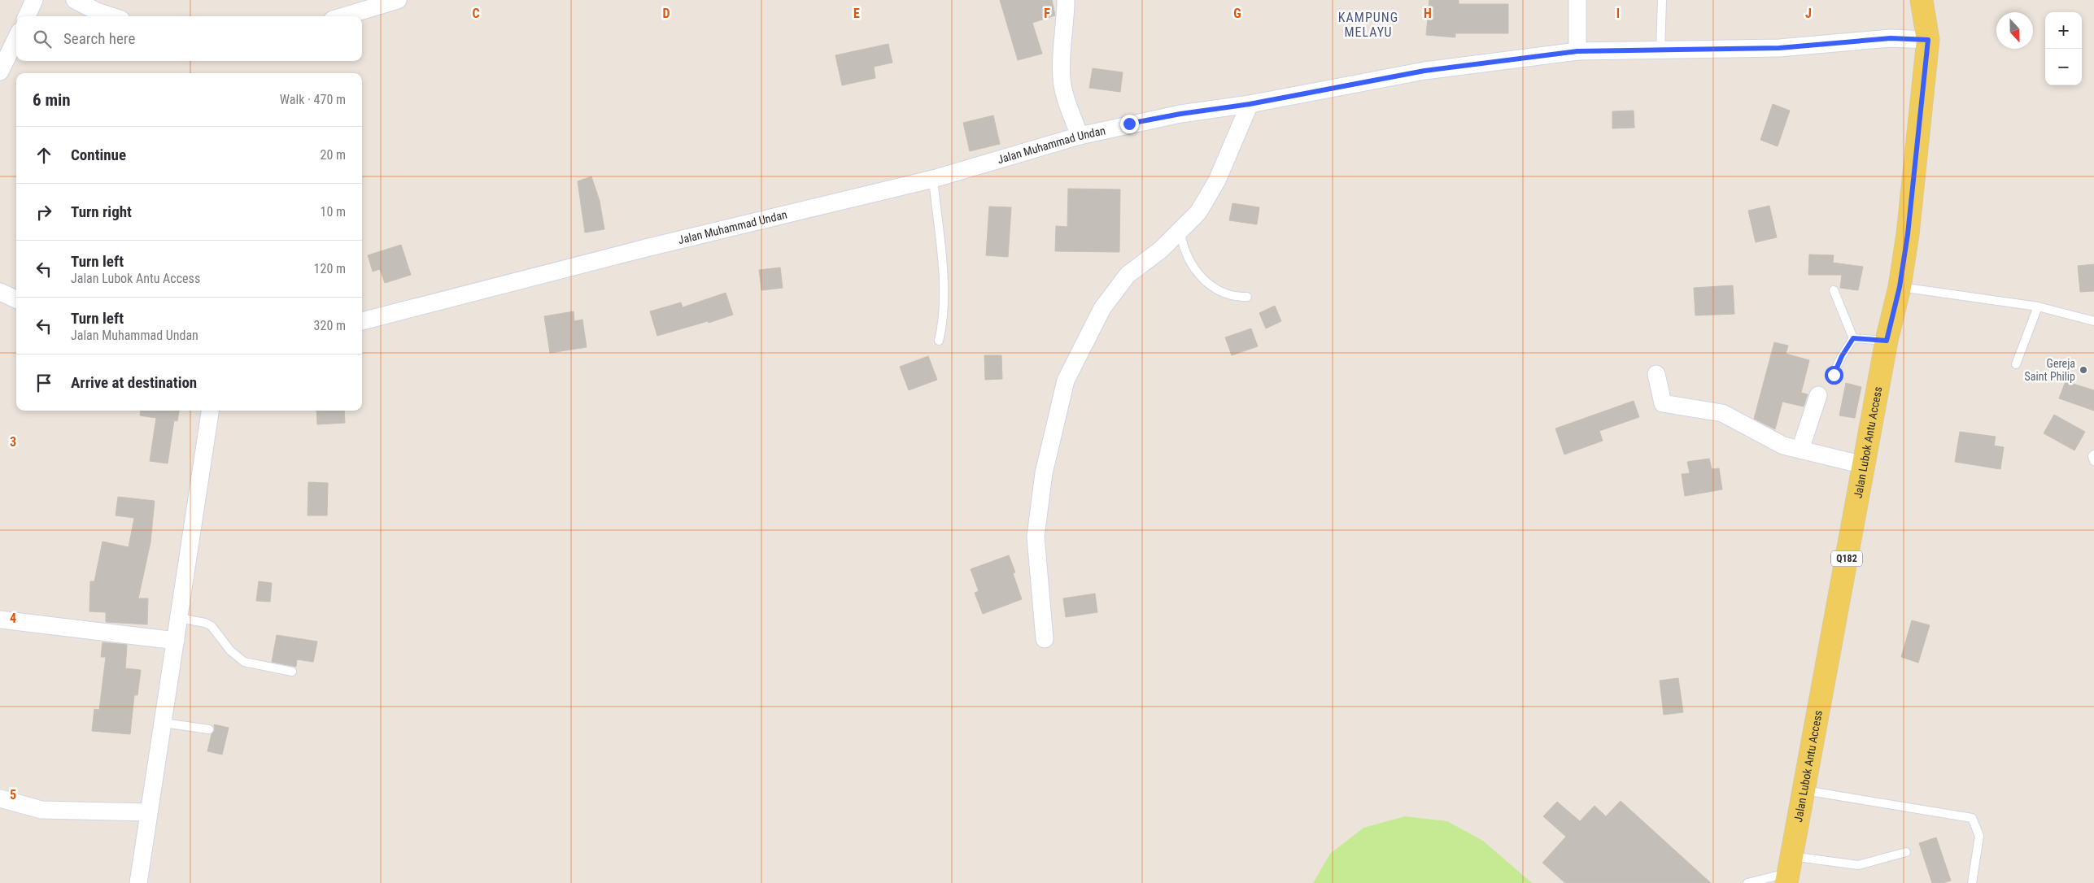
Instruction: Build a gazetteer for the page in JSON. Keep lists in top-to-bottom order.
{
  "streets": {
    "main road": ["Jalan Lubok Antu Access", "Q182"],
    "street": ["Jalan Muhammad Undan"]
  },
  "crossings": [
    ["Jalan Muhammad Undan", "Jalan Lubok Antu Access"]
  ],
  "districts": ["KAMPUNG MELAYU"],
  "places": ["Gereja Saint Philip"],
  "north": "bottom",
  "page": {
    "map_buttons": ["+", "−"],
    "search": "Search here",
    "heading": ["6 min", "Walk · 470 m"],
    "list": [
      ["Continue", "20 m"],
      ["Turn right", "10 m"],
      ["Turn left", "Jalan Lubok Antu Access", "120 m"],
      ["Turn left", "Jalan Muhammad Undan", "320 m"],
      "Arrive at destination"
    ]
  },
  "grid": {
    "columns": [
      "C",
      "D",
      "E",
      "F",
      "G",
      "H",
      "I",
      "J"
    ],
    "rows": ["3", "4", "5"]
  }
}
